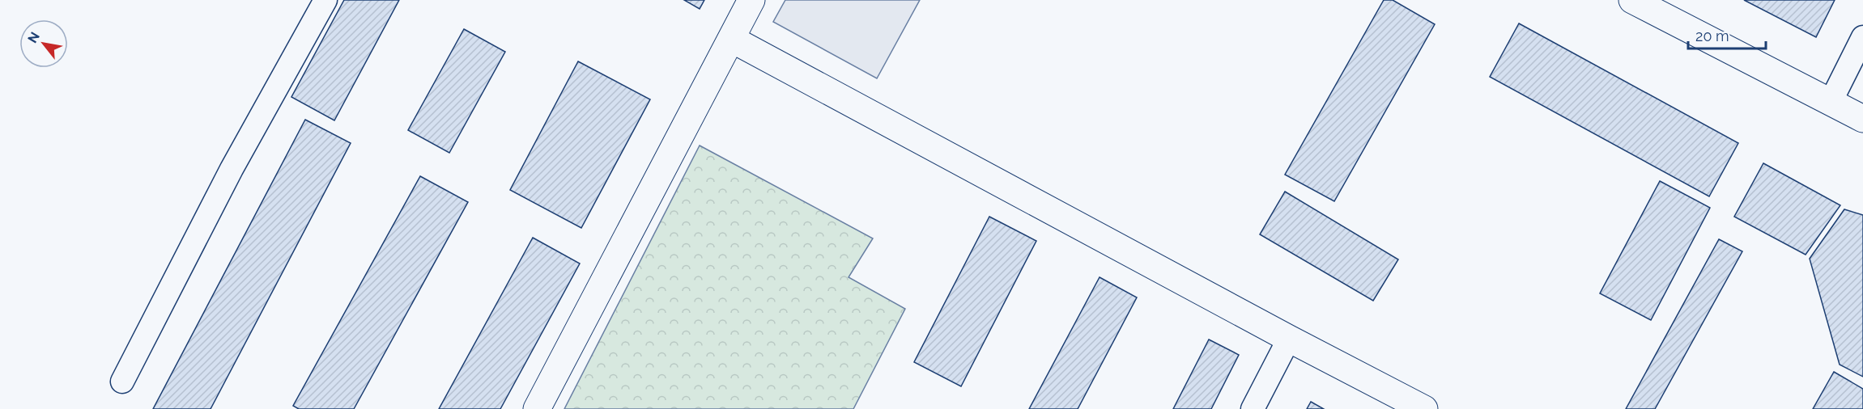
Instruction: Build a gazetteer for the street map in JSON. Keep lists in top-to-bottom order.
{
  "scale_bar": "20 m",
  "north": "top left"
}
